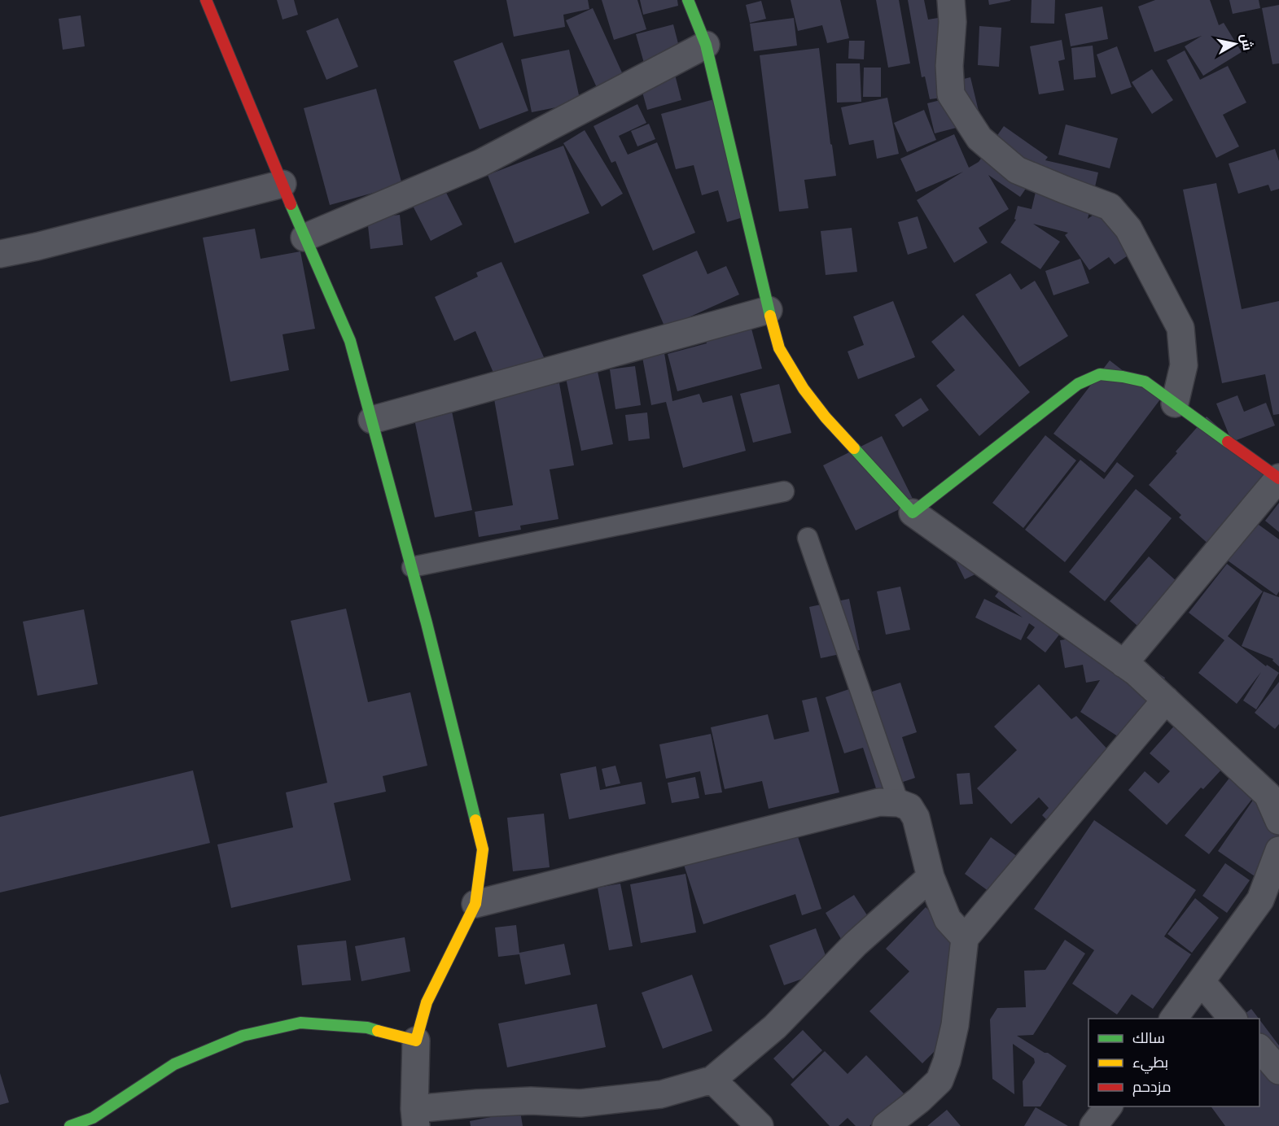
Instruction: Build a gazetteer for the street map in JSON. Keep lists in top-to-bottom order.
{
  "legend": ["سالك", "بطيء", "مزدحم"],
  "north": "right"
}
